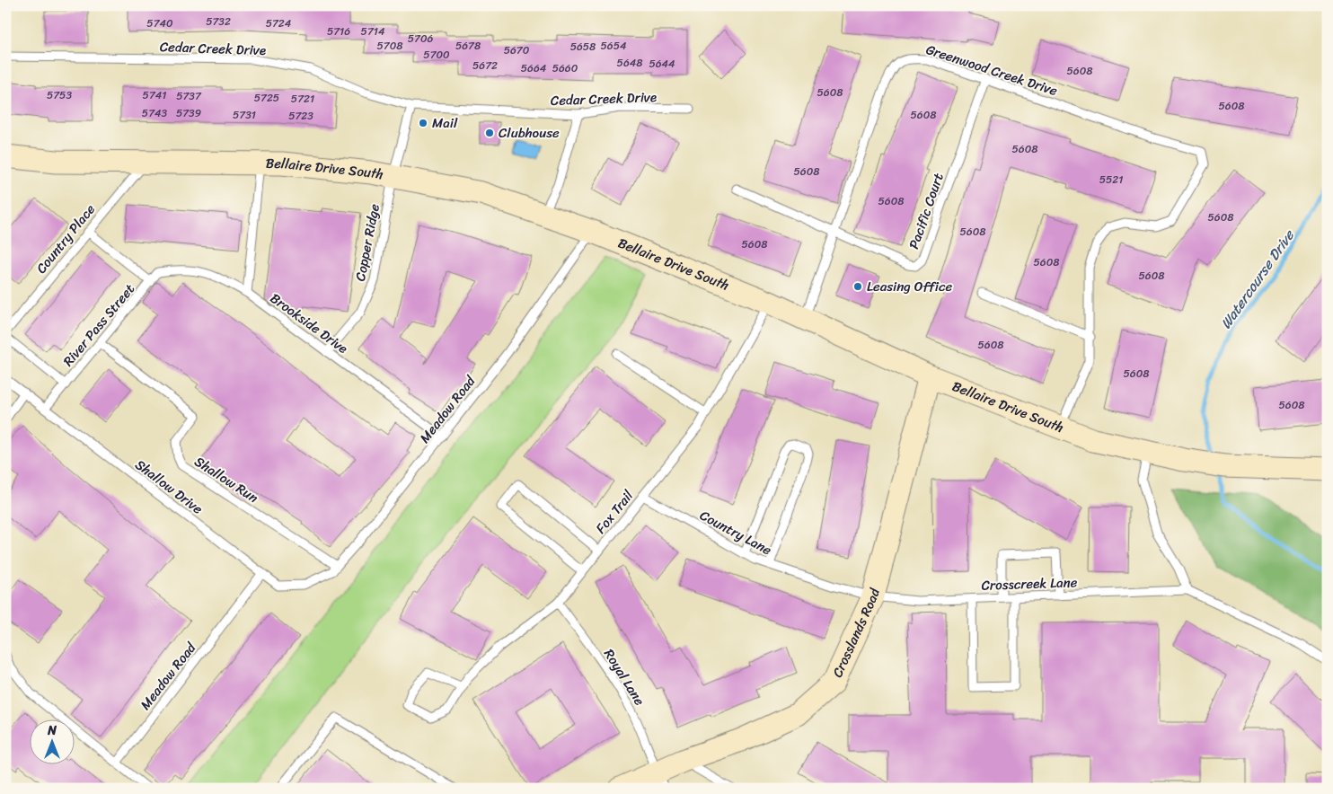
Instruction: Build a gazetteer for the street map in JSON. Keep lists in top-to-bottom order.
{
  "streets": {
    "street": ["Bellaire Drive South", "Crosslands Road"],
    "lane": [
      "Cedar Creek Drive",
      "Greenwood Creek Drive",
      "Pacific Court",
      "Country Place",
      "Copper Ridge",
      "Brookside Drive",
      "River Pass Street",
      "Meadow Road",
      "Shallow Run",
      "Shallow Drive",
      "Fox Trail",
      "Country Lane",
      "Crosscreek Lane",
      "Royal Lane"
    ]
  },
  "crossings": [
    ["Greenwood Creek Drive", "Bellaire Drive South"],
    ["Greenwood Creek Drive", "Pacific Court"],
    ["Bellaire Drive South", "Country Place"],
    ["Bellaire Drive South", "Copper Ridge"],
    ["Bellaire Drive South", "Meadow Road"],
    ["Bellaire Drive South", "Fox Trail"],
    ["Bellaire Drive South", "Crosslands Road"],
    ["Copper Ridge", "Brookside Drive"],
    ["Brookside Drive", "River Pass Street"],
    ["Brookside Drive", "Meadow Road"],
    ["River Pass Street", "Shallow Run"],
    ["River Pass Street", "Shallow Drive"],
    ["Meadow Road", "Shallow Run"],
    ["Meadow Road", "Shallow Drive"],
    ["Fox Trail", "Country Lane"],
    ["Fox Trail", "Royal Lane"],
    ["Country Lane", "Crosscreek Lane"],
    ["Country Lane", "Crosslands Road"],
    ["Crosscreek Lane", "Crosslands Road"],
    ["Crosslands Road", "Royal Lane"]
  ],
  "water": ["Watercourse Drive"],
  "places": ["Mail", "Clubhouse", "Leasing Office"],
  "house_numbers": [
    "5732",
    "5740",
    "5724",
    "5716",
    "5714",
    "5706",
    "5708",
    "5678",
    "5654",
    "5658",
    "5670",
    "5700",
    "5648",
    "5644",
    "5672",
    "5664",
    "5660",
    "5608",
    "5608",
    "5753",
    "5741",
    "5737",
    "5725",
    "5721",
    "5608",
    "5743",
    "5739",
    "5731",
    "5608",
    "5723",
    "5608",
    "5608",
    "5521",
    "5608",
    "5608",
    "5608",
    "5608",
    "5608",
    "5608",
    "5608",
    "5608",
    "5608"
  ],
  "north": "top"
}
